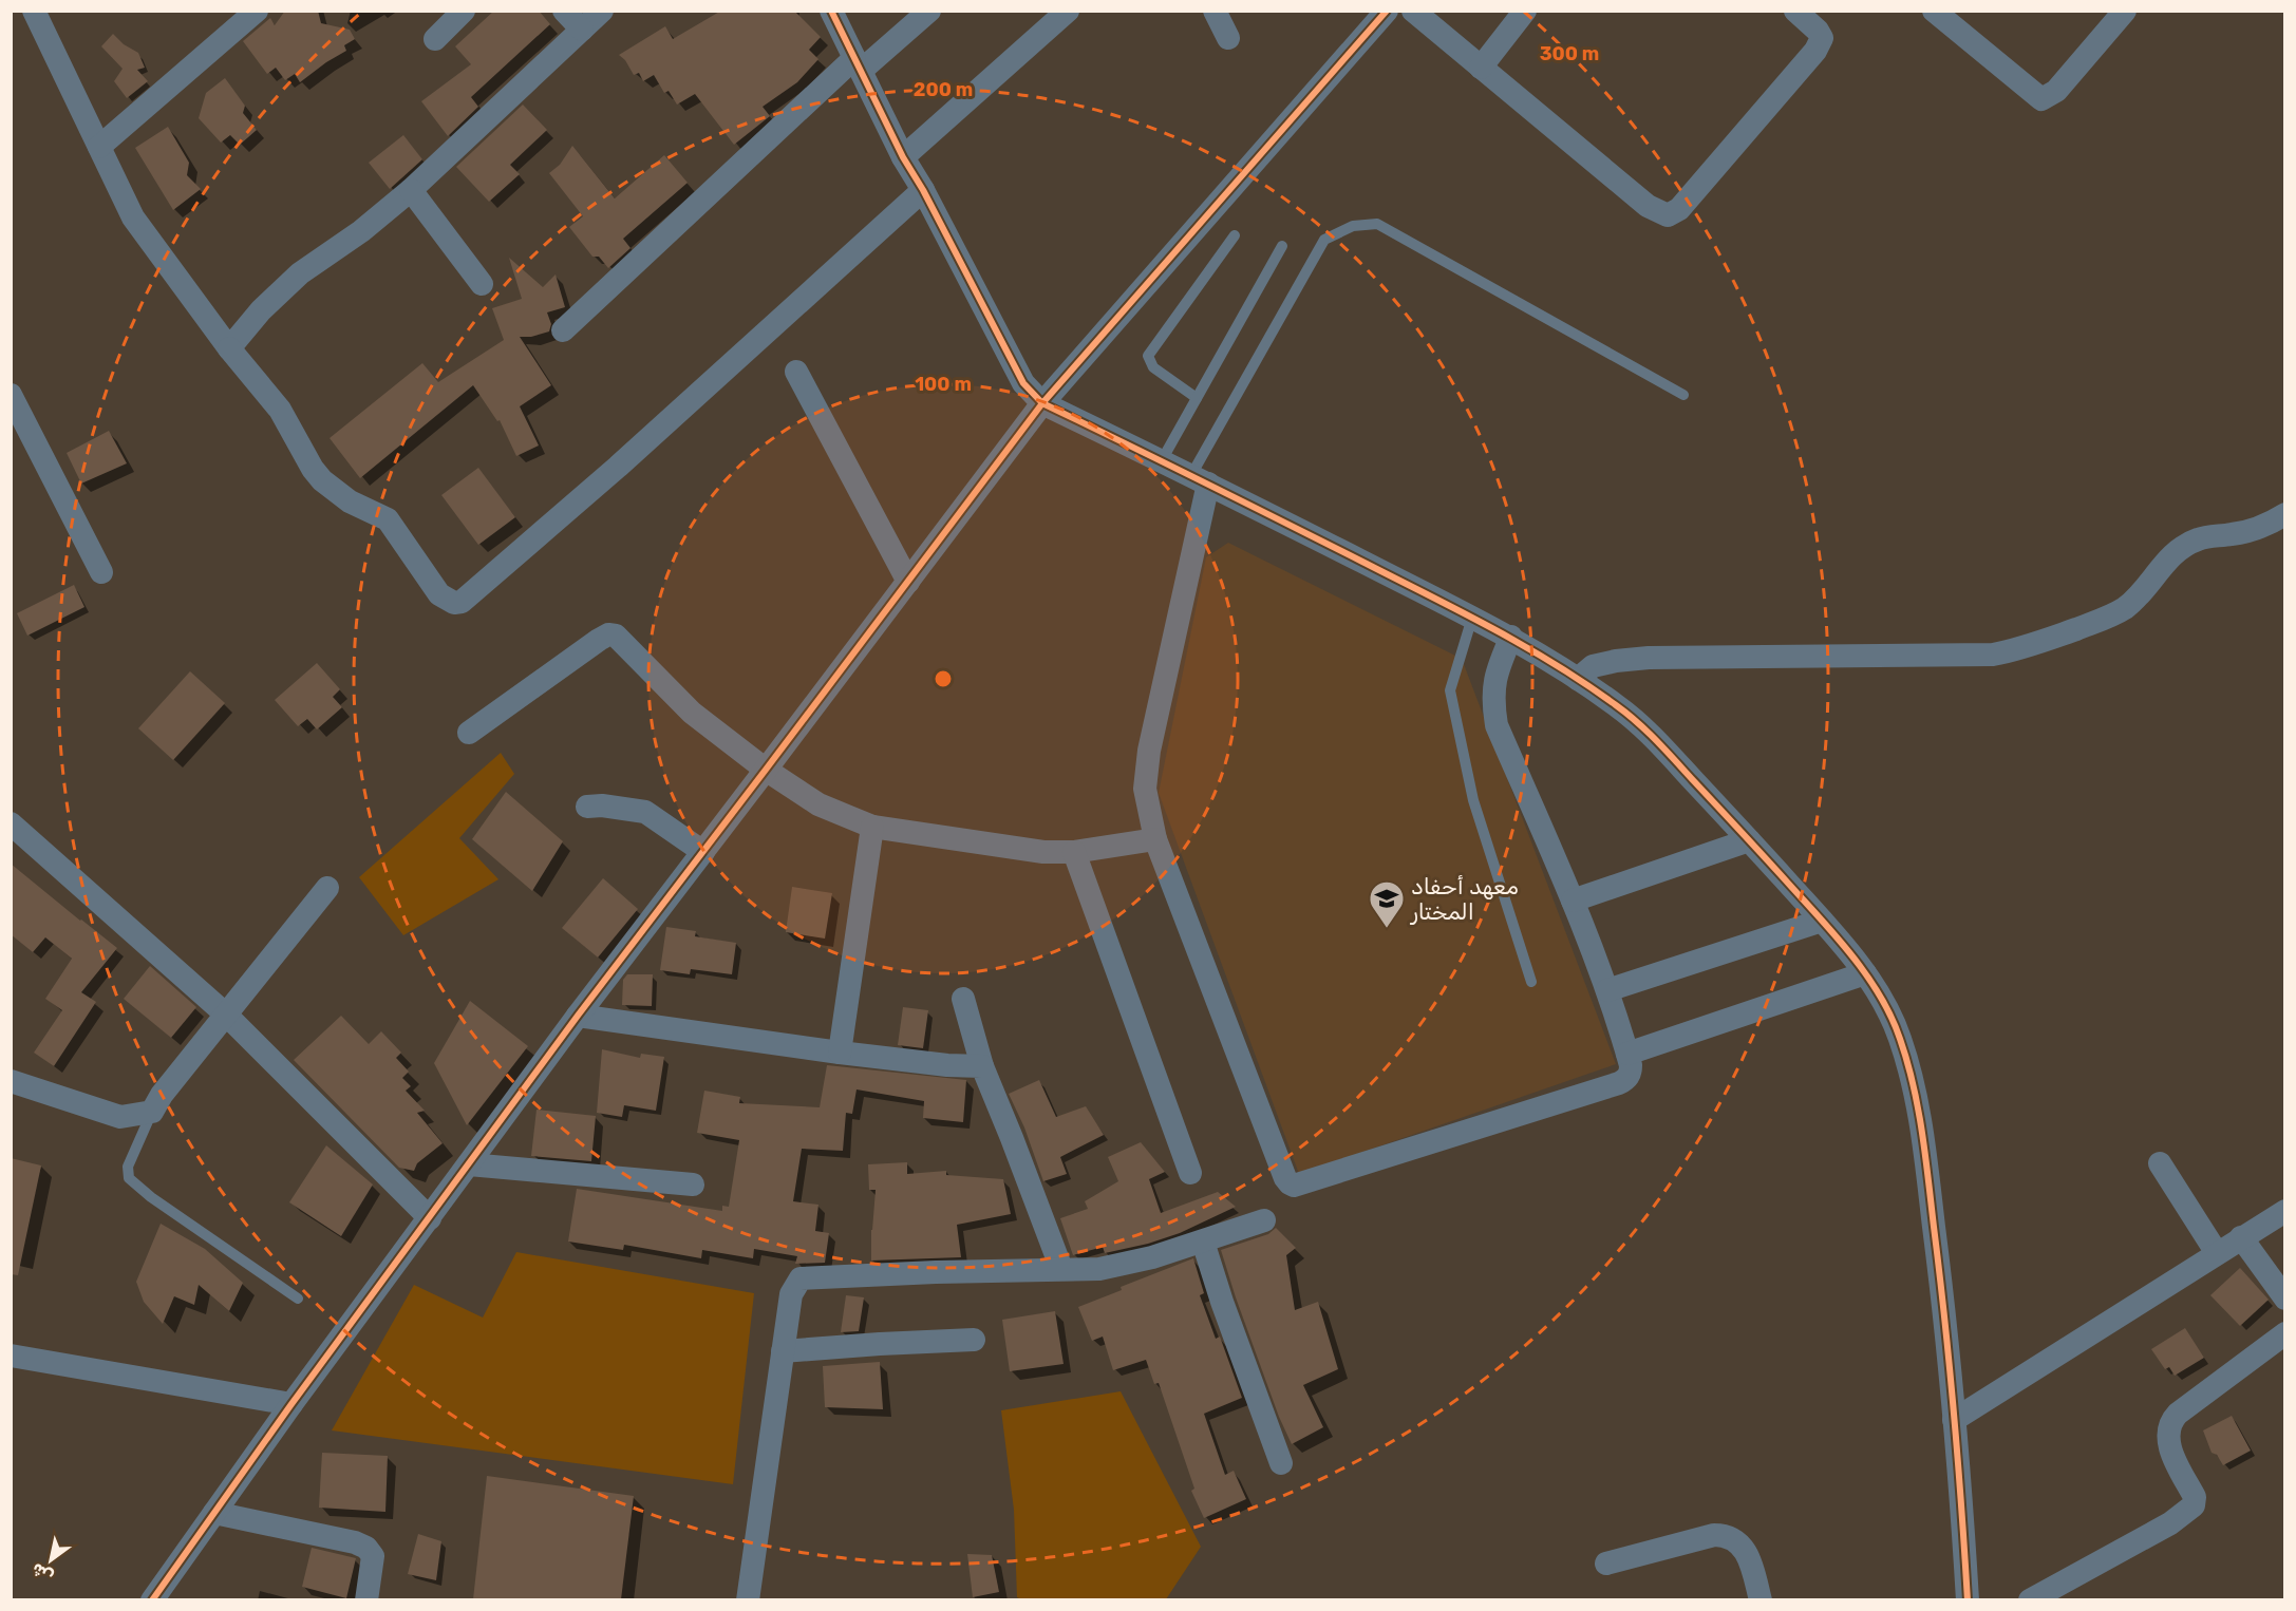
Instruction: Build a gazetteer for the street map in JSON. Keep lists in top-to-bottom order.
{
  "places": {
    "school or university": ["معهد أحفاد المختار"]
  },
  "north": "bottom left",
  "rings": ["300 m", "200 m", "100 m"]
}
